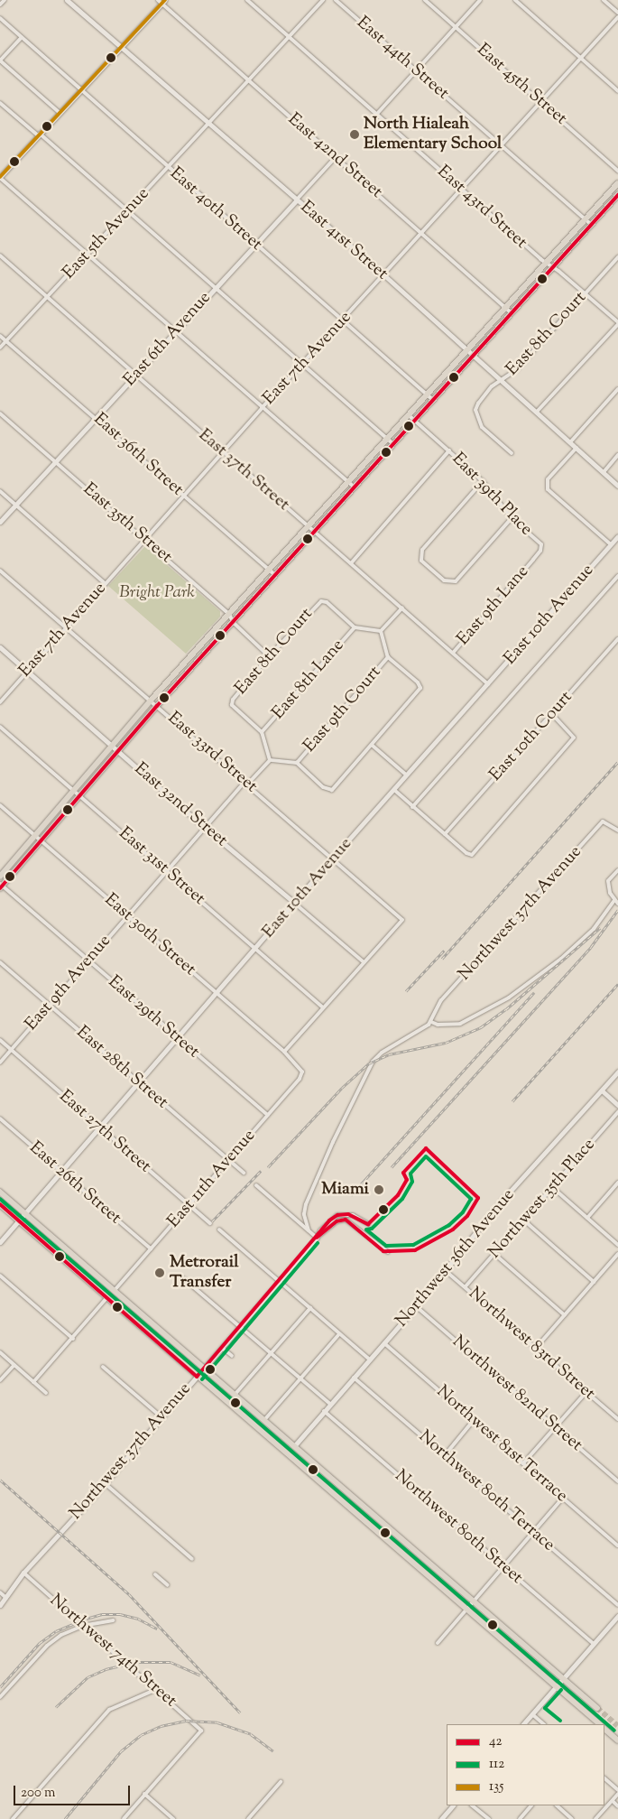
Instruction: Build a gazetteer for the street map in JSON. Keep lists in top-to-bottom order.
{
  "streets": {
    "street": [
      "East 44th Street",
      "East 45th Street",
      "East 42nd Street",
      "East 43rd Street",
      "East 40th Street",
      "East 5th Avenue",
      "East 41st Street",
      "East 8th Court",
      "East 6th Avenue",
      "East 7th Avenue",
      "East 36th Street",
      "East 37th Street",
      "East 39th Place",
      "East 35th Street",
      "East 9th Lane",
      "East 10th Avenue",
      "East 8th Lane",
      "East 9th Court",
      "East 10th Court",
      "East 33rd Street",
      "East 32nd Street",
      "East 31st Street",
      "Northwest 37th Avenue",
      "East 30th Street",
      "East 9th Avenue",
      "East 29th Street",
      "East 28th Street",
      "East 27th Street",
      "East 11th Avenue",
      "East 26th Street",
      "Northwest 35th Place",
      "Northwest 36th Avenue",
      "Northwest 83rd Street",
      "Northwest 82nd Street",
      "Northwest 81st Terrace",
      "Northwest 80th Terrace",
      "Northwest 80th Street",
      "Northwest 74th Street"
    ]
  },
  "crossings": [
    ["East 44th Street", "East 7th Avenue"],
    ["East 45th Street", "East 7th Avenue"],
    ["East 42nd Street", "East 5th Avenue"],
    ["East 42nd Street", "East 6th Avenue"],
    ["East 42nd Street", "East 7th Avenue"],
    ["East 43rd Street", "East 5th Avenue"],
    ["East 43rd Street", "East 8th Court"],
    ["East 43rd Street", "East 7th Avenue"],
    ["East 40th Street", "East 5th Avenue"],
    ["East 40th Street", "East 6th Avenue"],
    ["East 40th Street", "East 7th Avenue"],
    ["East 5th Avenue", "East 41st Street"],
    ["East 5th Avenue", "East 36th Street"],
    ["East 5th Avenue", "East 37th Street"],
    ["East 41st Street", "East 8th Court"],
    ["East 41st Street", "East 6th Avenue"],
    ["East 41st Street", "East 7th Avenue"],
    ["East 8th Court", "East 35th Street"],
    ["East 8th Court", "East 8th Lane"],
    ["East 6th Avenue", "East 36th Street"],
    ["East 6th Avenue", "East 37th Street"],
    ["East 6th Avenue", "East 35th Street"],
    ["East 7th Avenue", "East 36th Street"],
    ["East 7th Avenue", "East 37th Street"],
    ["East 7th Avenue", "East 35th Street"],
    ["East 7th Avenue", "East 33rd Street"],
    ["East 7th Avenue", "East 32nd Street"],
    ["East 37th Street", "East 9th Lane"],
    ["East 37th Street", "East 10th Avenue"],
    ["East 39th Place", "East 9th Lane"],
    ["East 10th Avenue", "East 33rd Street"],
    ["East 10th Avenue", "East 32nd Street"],
    ["East 10th Avenue", "East 31st Street"],
    ["East 10th Avenue", "East 30th Street"],
    ["East 10th Avenue", "East 29th Street"],
    ["East 10th Avenue", "East 28th Street"],
    ["East 10th Avenue", "East 27th Street"],
    ["East 10th Avenue", "East 26th Street"],
    ["East 33rd Street", "East 32nd Street"],
    ["East 33rd Street", "East 9th Avenue"],
    ["East 32nd Street", "East 9th Avenue"],
    ["East 31st Street", "East 9th Avenue"],
    ["Northwest 37th Avenue", "Northwest 74th Street"],
    ["East 30th Street", "East 9th Avenue"],
    ["East 30th Street", "East 11th Avenue"],
    ["East 9th Avenue", "East 29th Street"],
    ["East 9th Avenue", "East 28th Street"],
    ["East 9th Avenue", "East 27th Street"],
    ["East 29th Street", "East 11th Avenue"],
    ["East 28th Street", "East 11th Avenue"],
    ["East 27th Street", "East 11th Avenue"],
    ["East 11th Avenue", "East 26th Street"],
    ["Northwest 35th Place", "Northwest 83rd Street"],
    ["Northwest 36th Avenue", "Northwest 83rd Street"],
    ["Northwest 36th Avenue", "Northwest 82nd Street"],
    ["Northwest 36th Avenue", "Northwest 81st Terrace"],
    ["Northwest 36th Avenue", "Northwest 80th Terrace"],
    ["Northwest 36th Avenue", "Northwest 80th Street"]
  ],
  "parks": ["Bright Park"],
  "places": ["North Hialeah Elementary School", "Miami", "Metrorail Transfer"],
  "lines": ["transit line 135", "transit line 42", "transit line 112"],
  "legend": ["42", "112", "135"],
  "scale_bar": "200 m"
}
